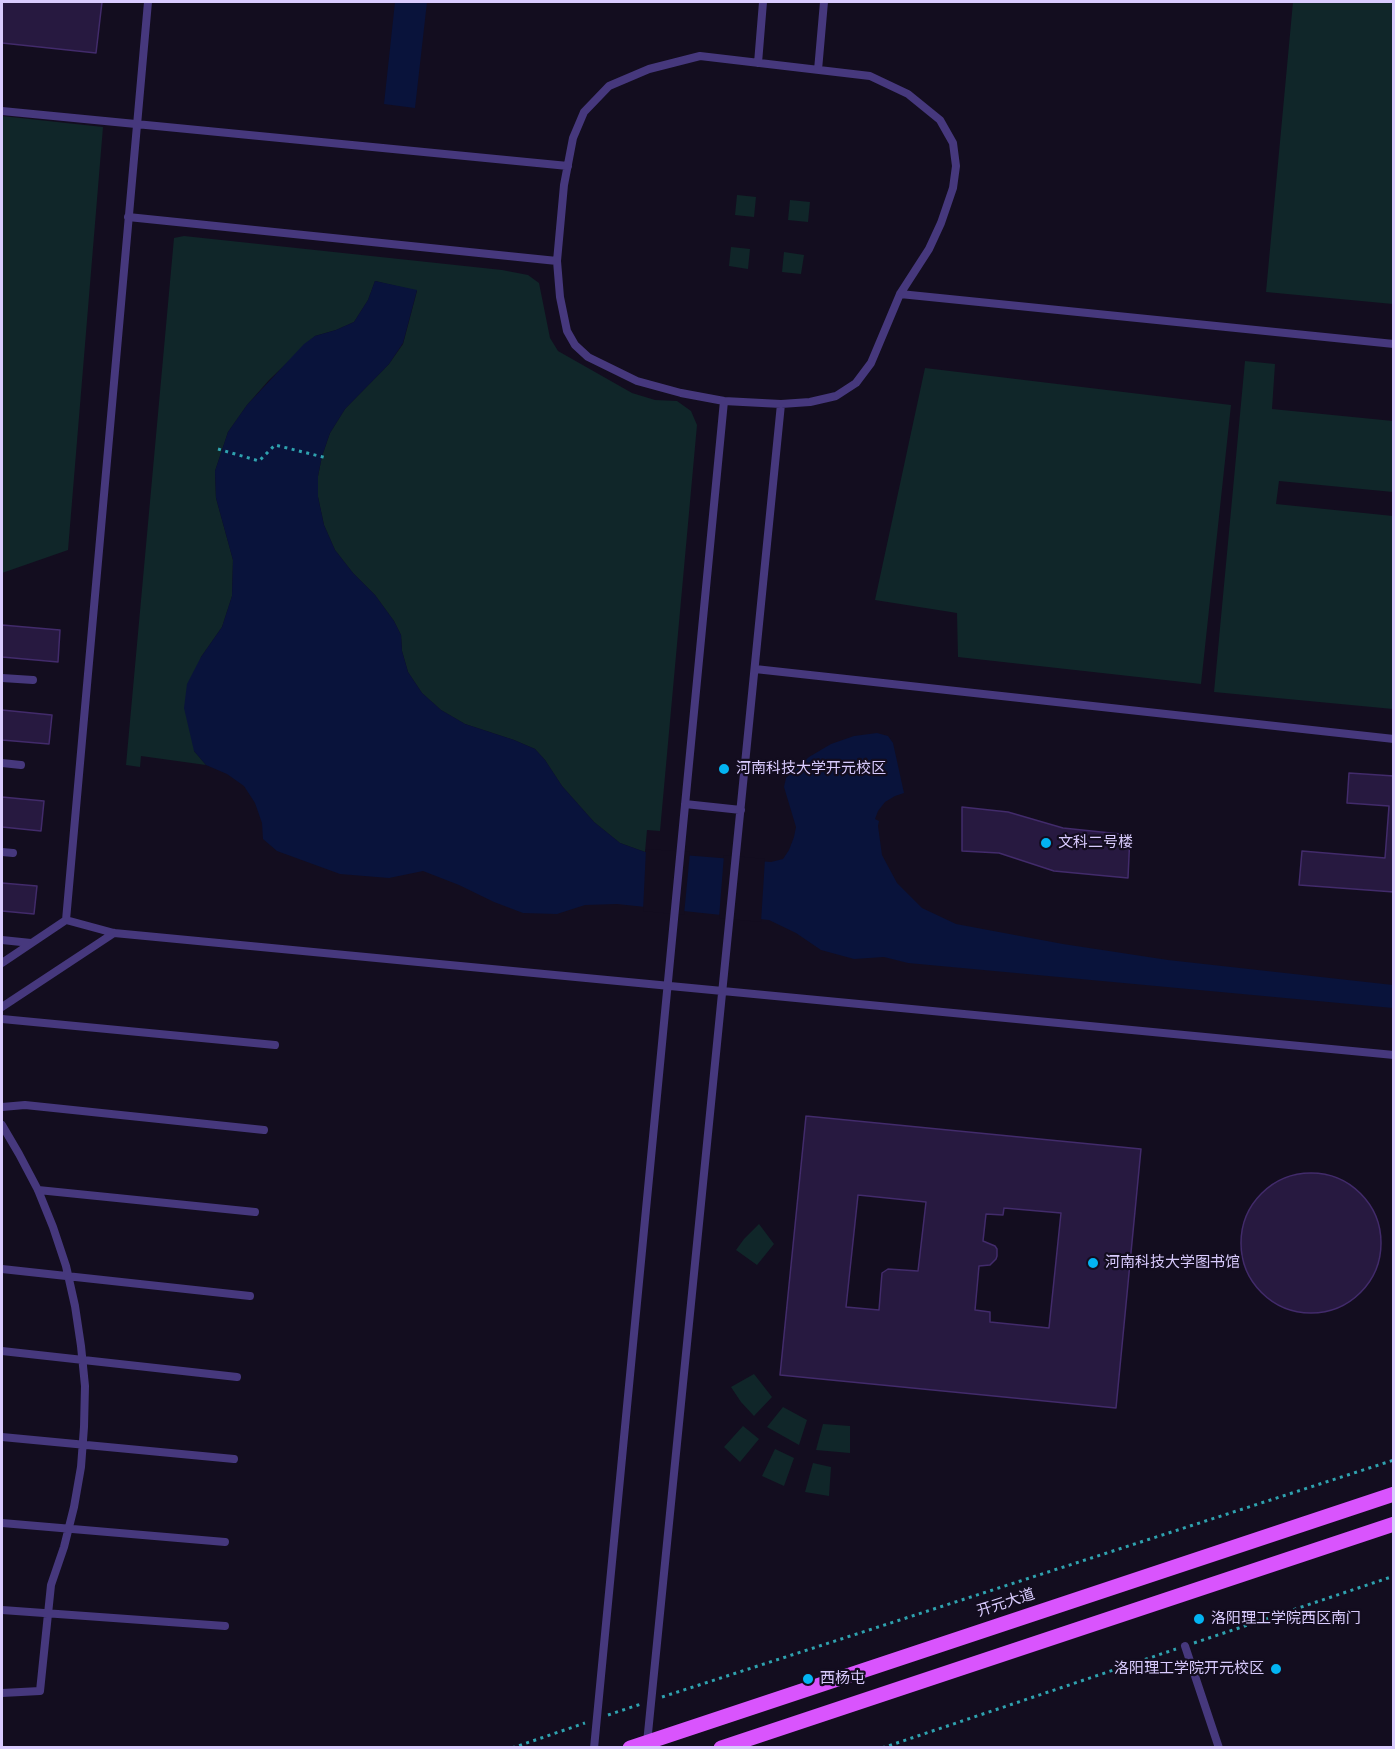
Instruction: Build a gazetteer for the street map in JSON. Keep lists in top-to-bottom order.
{
  "streets": {
    "main road": ["开元大道"]
  },
  "places": [
    "河南科技大学开元校区",
    "文科二号楼",
    "河南科技大学图书馆",
    "洛阳理工学院西区南门",
    "洛阳理工学院开元校区",
    "西杨屯"
  ]
}
